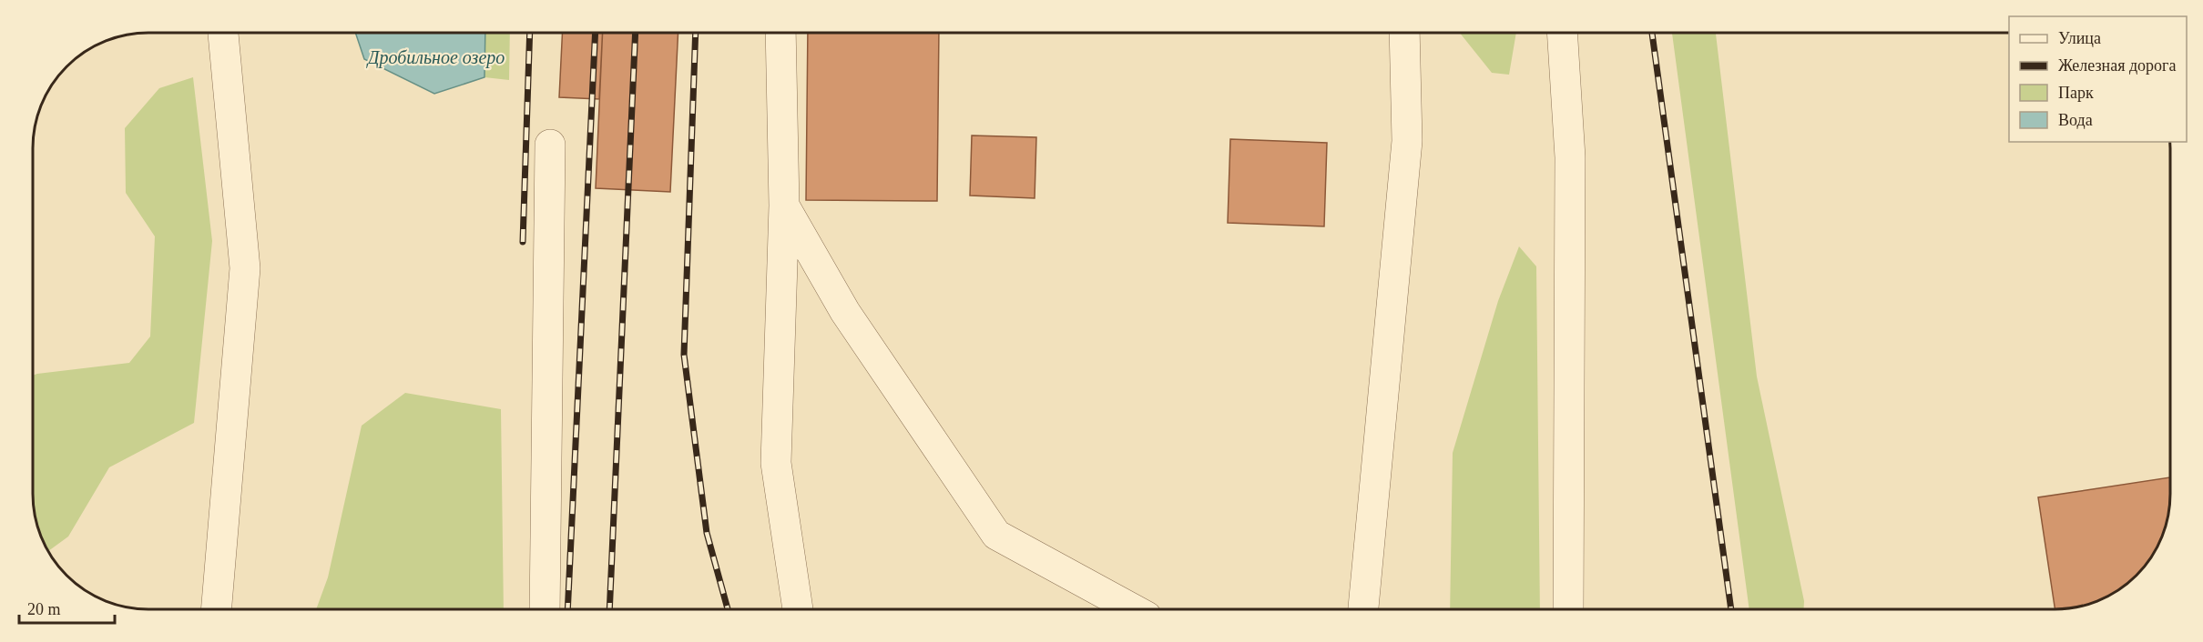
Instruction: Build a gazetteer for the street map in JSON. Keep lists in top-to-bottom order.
{
  "water": ["Дробильное озеро"],
  "legend": [
    "Улица",
    "Железная дорога",
    "Парк",
    "Вода"
  ],
  "scale_bar": "20 m"
}
